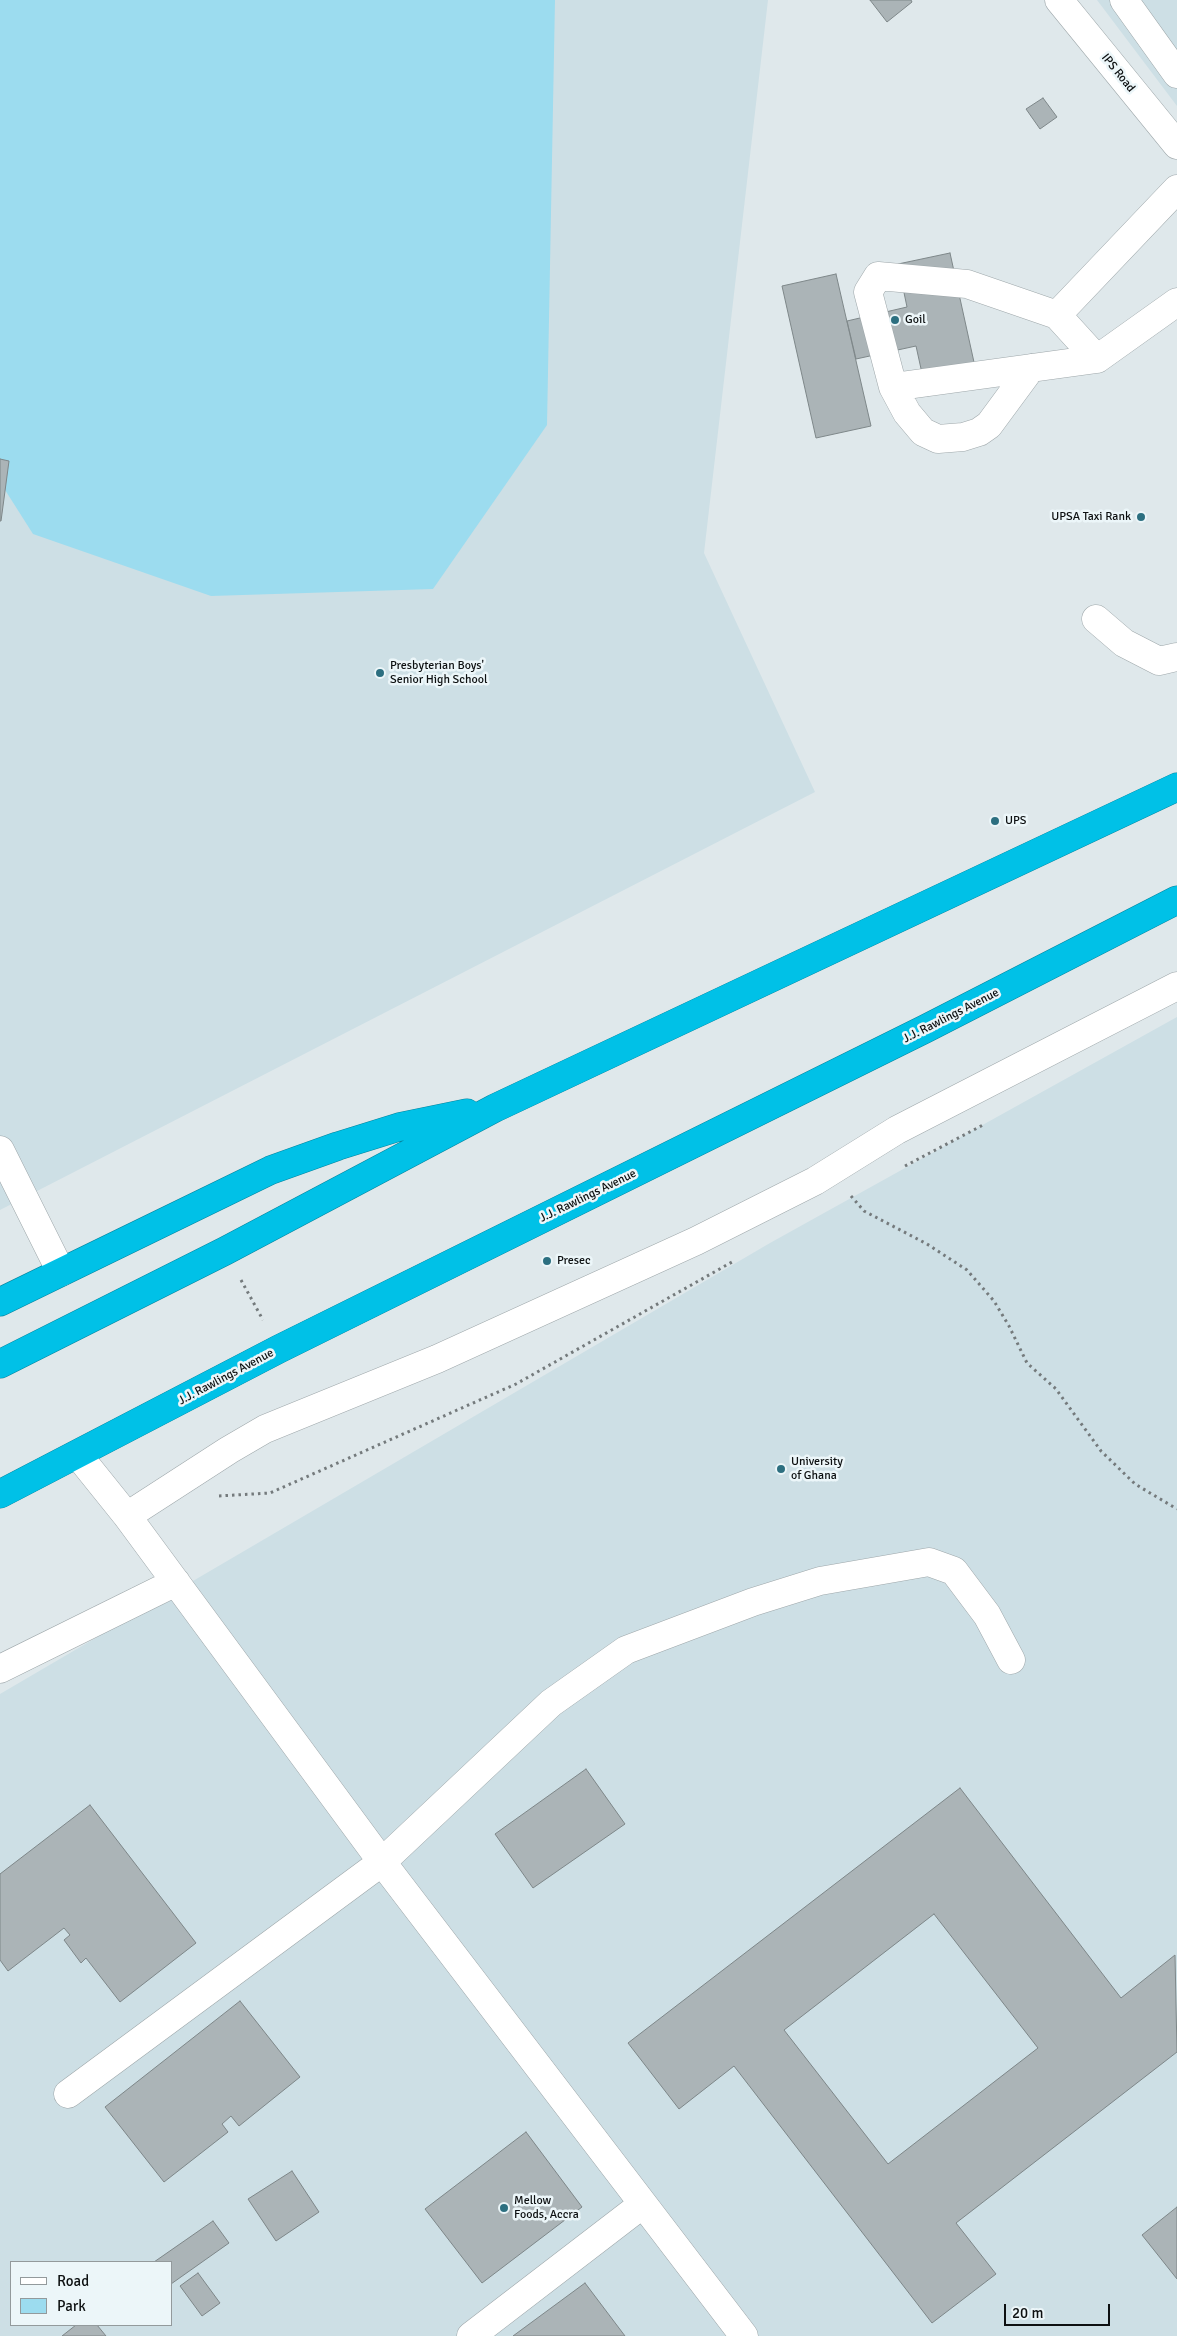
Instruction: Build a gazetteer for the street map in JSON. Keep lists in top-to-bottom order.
{
  "streets": {
    "highway": ["J.J. Rawlings Avenue"],
    "street": ["IPS Road"]
  },
  "places": [
    "Goil",
    "UPSA Taxi Rank",
    "Presbyterian Boys' Senior High School",
    "UPS",
    "Presec",
    "University of Ghana",
    "Mellow Foods, Accra"
  ],
  "legend": ["Road", "Park"],
  "scale_bar": "20 m"
}
